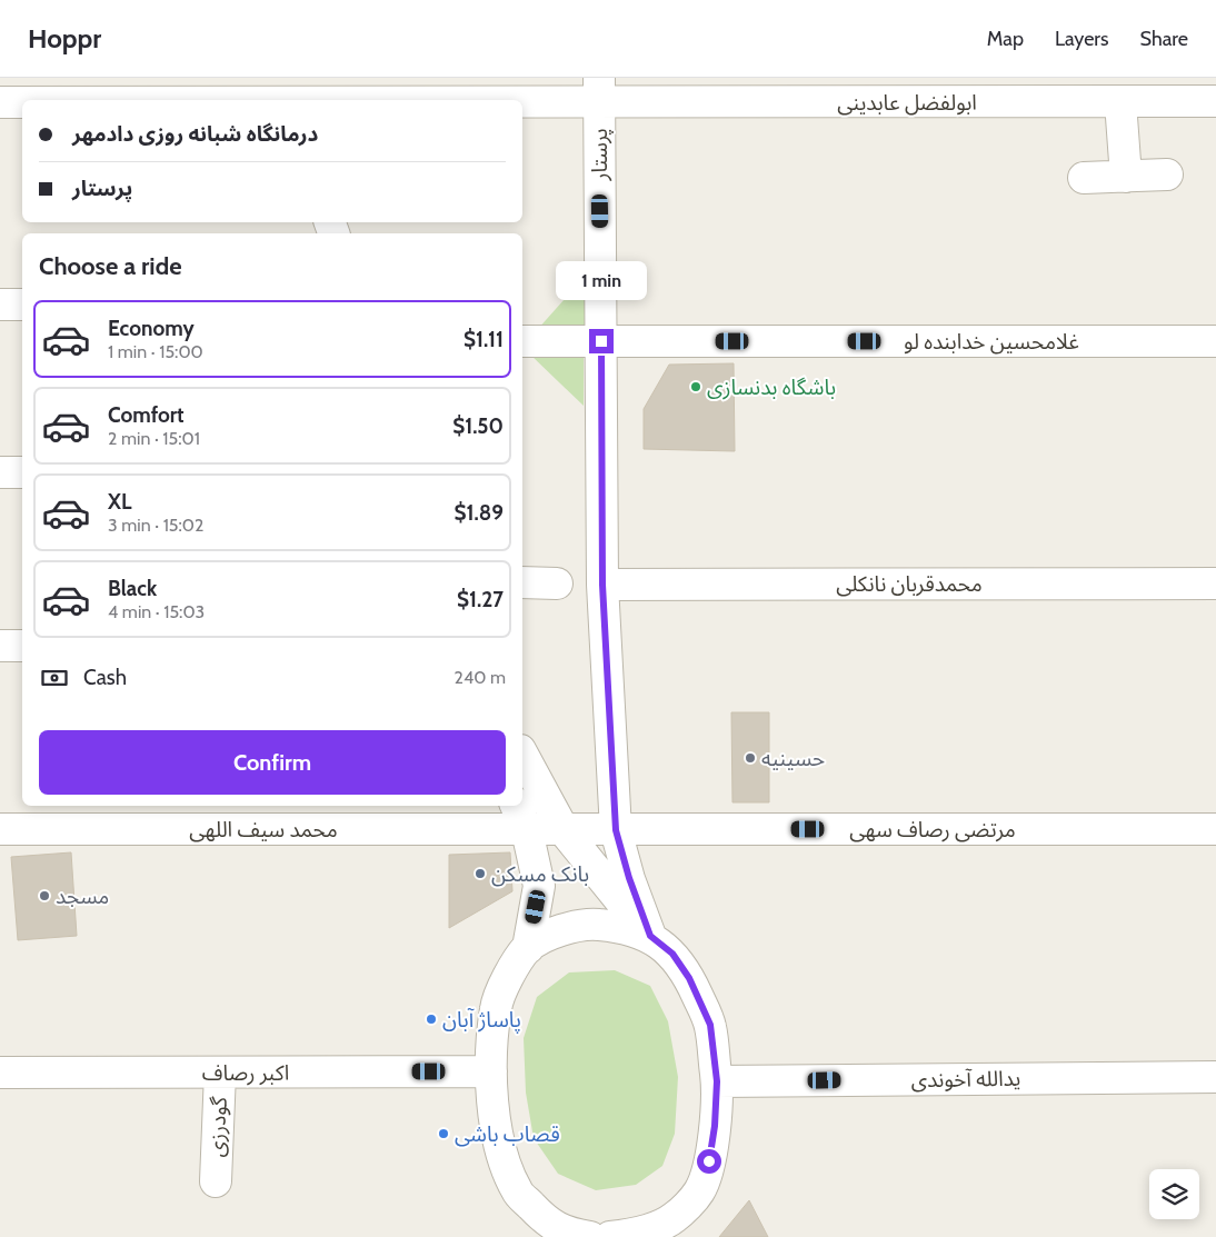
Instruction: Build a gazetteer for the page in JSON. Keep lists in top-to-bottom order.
{
  "streets": {
    "street": [
      "ابولفضل عابدینی",
      "پرستار",
      "غلامحسین خدابنده لو",
      "محمدقربان نانکلی",
      "محمد سیف اللهی",
      "مرتضی رصاف سهی",
      "اکبر رصاف",
      "یدالله آخوندی",
      "گودرزی"
    ]
  },
  "crossings": [
    ["ابولفضل عابدینی", "پرستار"],
    ["پرستار", "غلامحسین خدابنده لو"],
    ["پرستار", "محمدقربان نانکلی"],
    ["پرستار", "مرتضی رصاف سهی"],
    ["محمد سیف اللهی", "مرتضی رصاف سهی"],
    ["اکبر رصاف", "گودرزی"]
  ],
  "places": [
    "باشگاه بدنسازی",
    "حسینیه",
    "بانک مسکن",
    "مسجد",
    "پاساژ آبان",
    "قصاب باشی"
  ],
  "page": {
    "header": "Hoppr",
    "nav": ["Map", "Layers", "Share"],
    "banner": ["درمانگاه شبانه روزی دادمهر", "پرستار"],
    "heading": "Choose a ride",
    "bubble": "1 min",
    "list": [
      {
        "name": "Economy",
        "note": "1 min · 15:00",
        "value": "$1.11"
      },
      {
        "name": "Comfort",
        "note": "2 min · 15:01",
        "value": "$1.50"
      },
      {
        "name": "XL",
        "note": "3 min · 15:02",
        "value": "$1.89"
      },
      {
        "name": "Black",
        "note": "4 min · 15:03",
        "value": "$1.27"
      }
    ],
    "pay": ["Cash", "240 m"],
    "buttons": "Confirm"
  }
}
